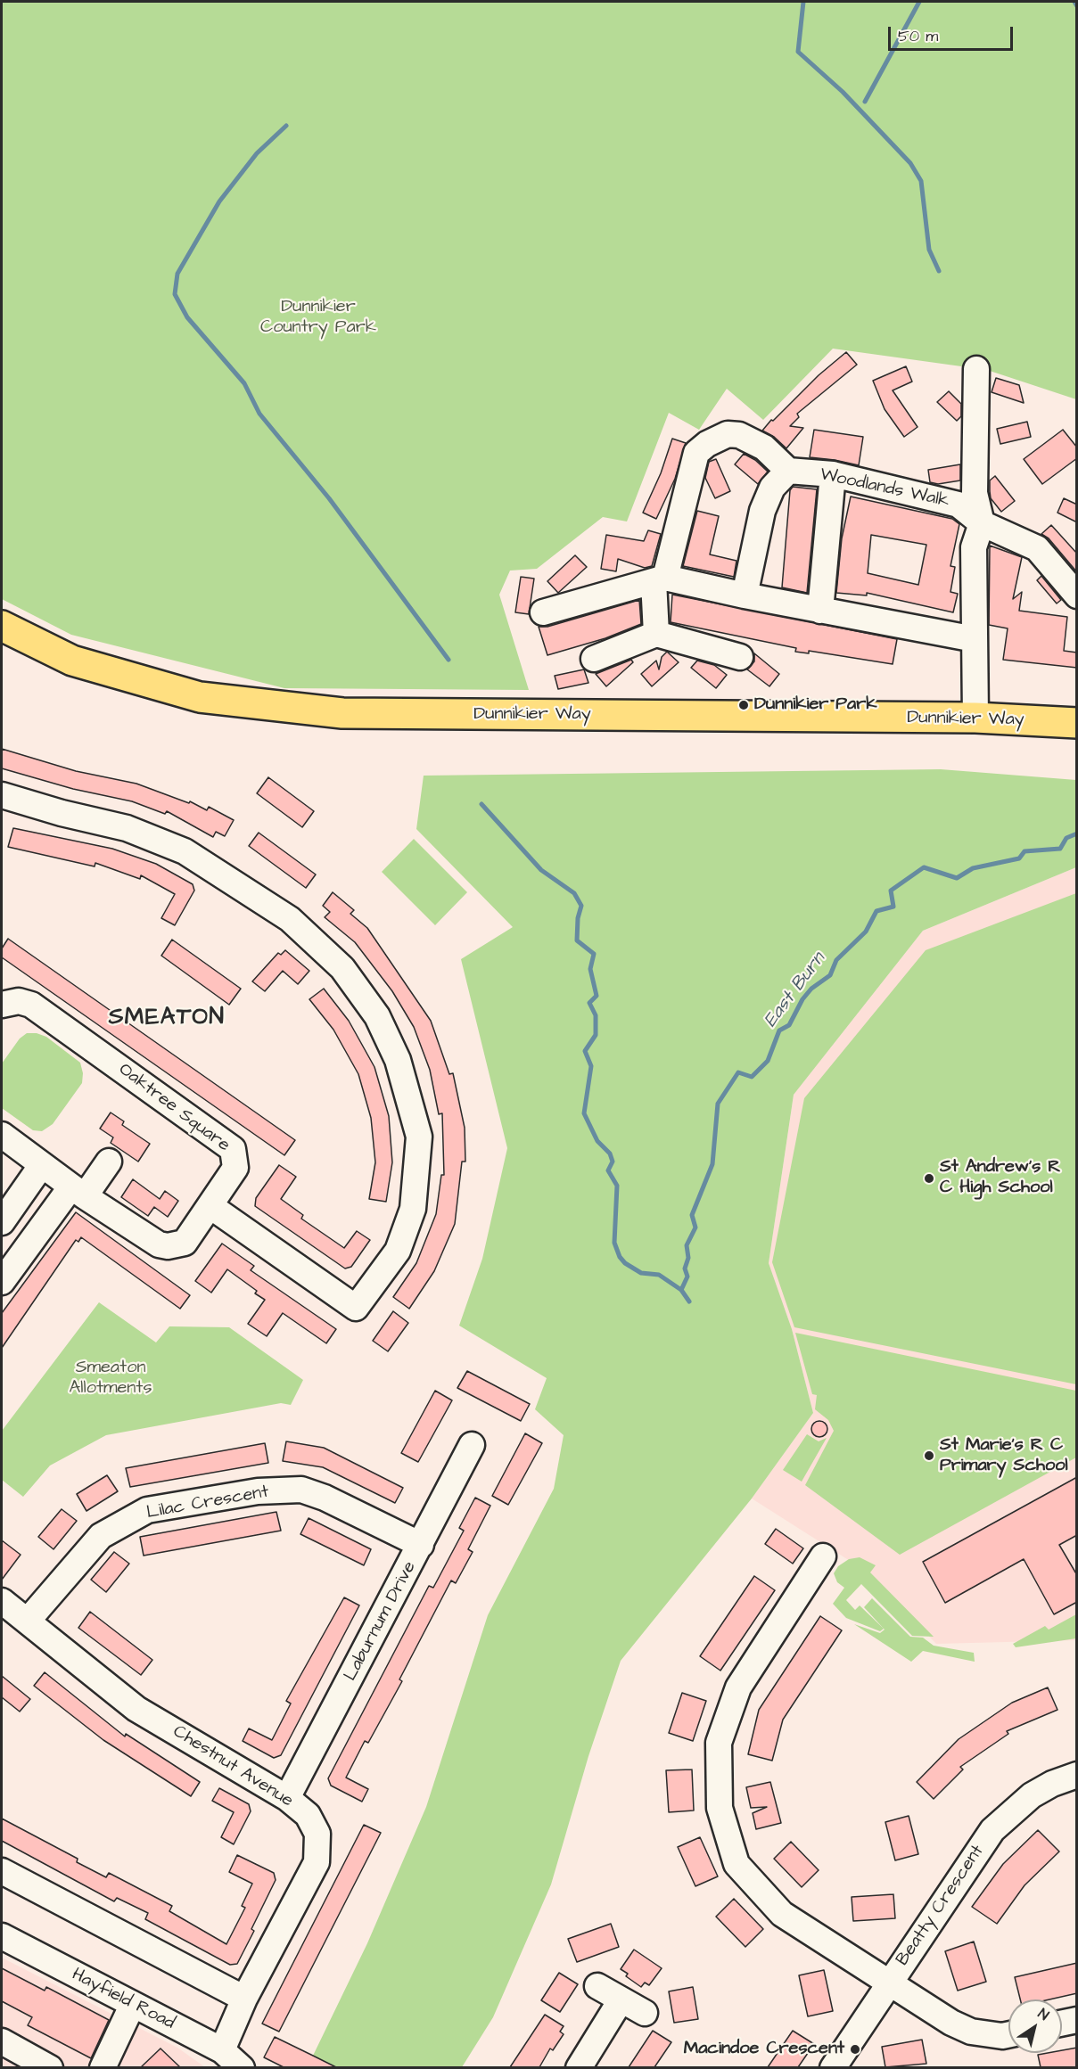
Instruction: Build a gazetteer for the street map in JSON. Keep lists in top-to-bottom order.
{
  "streets": {
    "main road": ["Dunnikier Way"],
    "street": [
      "Woodlands Walk",
      "Oaktree Square",
      "Lilac Crescent",
      "Laburnum Drive",
      "Chestnut Avenue",
      "Beatty Crescent",
      "Hayfield Road"
    ]
  },
  "crossings": [
    ["Lilac Crescent", "Laburnum Drive"],
    ["Lilac Crescent", "Chestnut Avenue"],
    ["Laburnum Drive", "Chestnut Avenue"],
    ["Chestnut Avenue", "Hayfield Road"]
  ],
  "districts": ["SMEATON"],
  "water": ["East Burn"],
  "parks": ["Dunnikier Country Park", "Smeaton Allotments"],
  "places": [
    "Dunnikier Park",
    "St Andrew's R C High School",
    "St Marie's R C Primary School",
    "Macindoe Crescent"
  ],
  "scale_bar": "50 m",
  "north": "top right"
}
